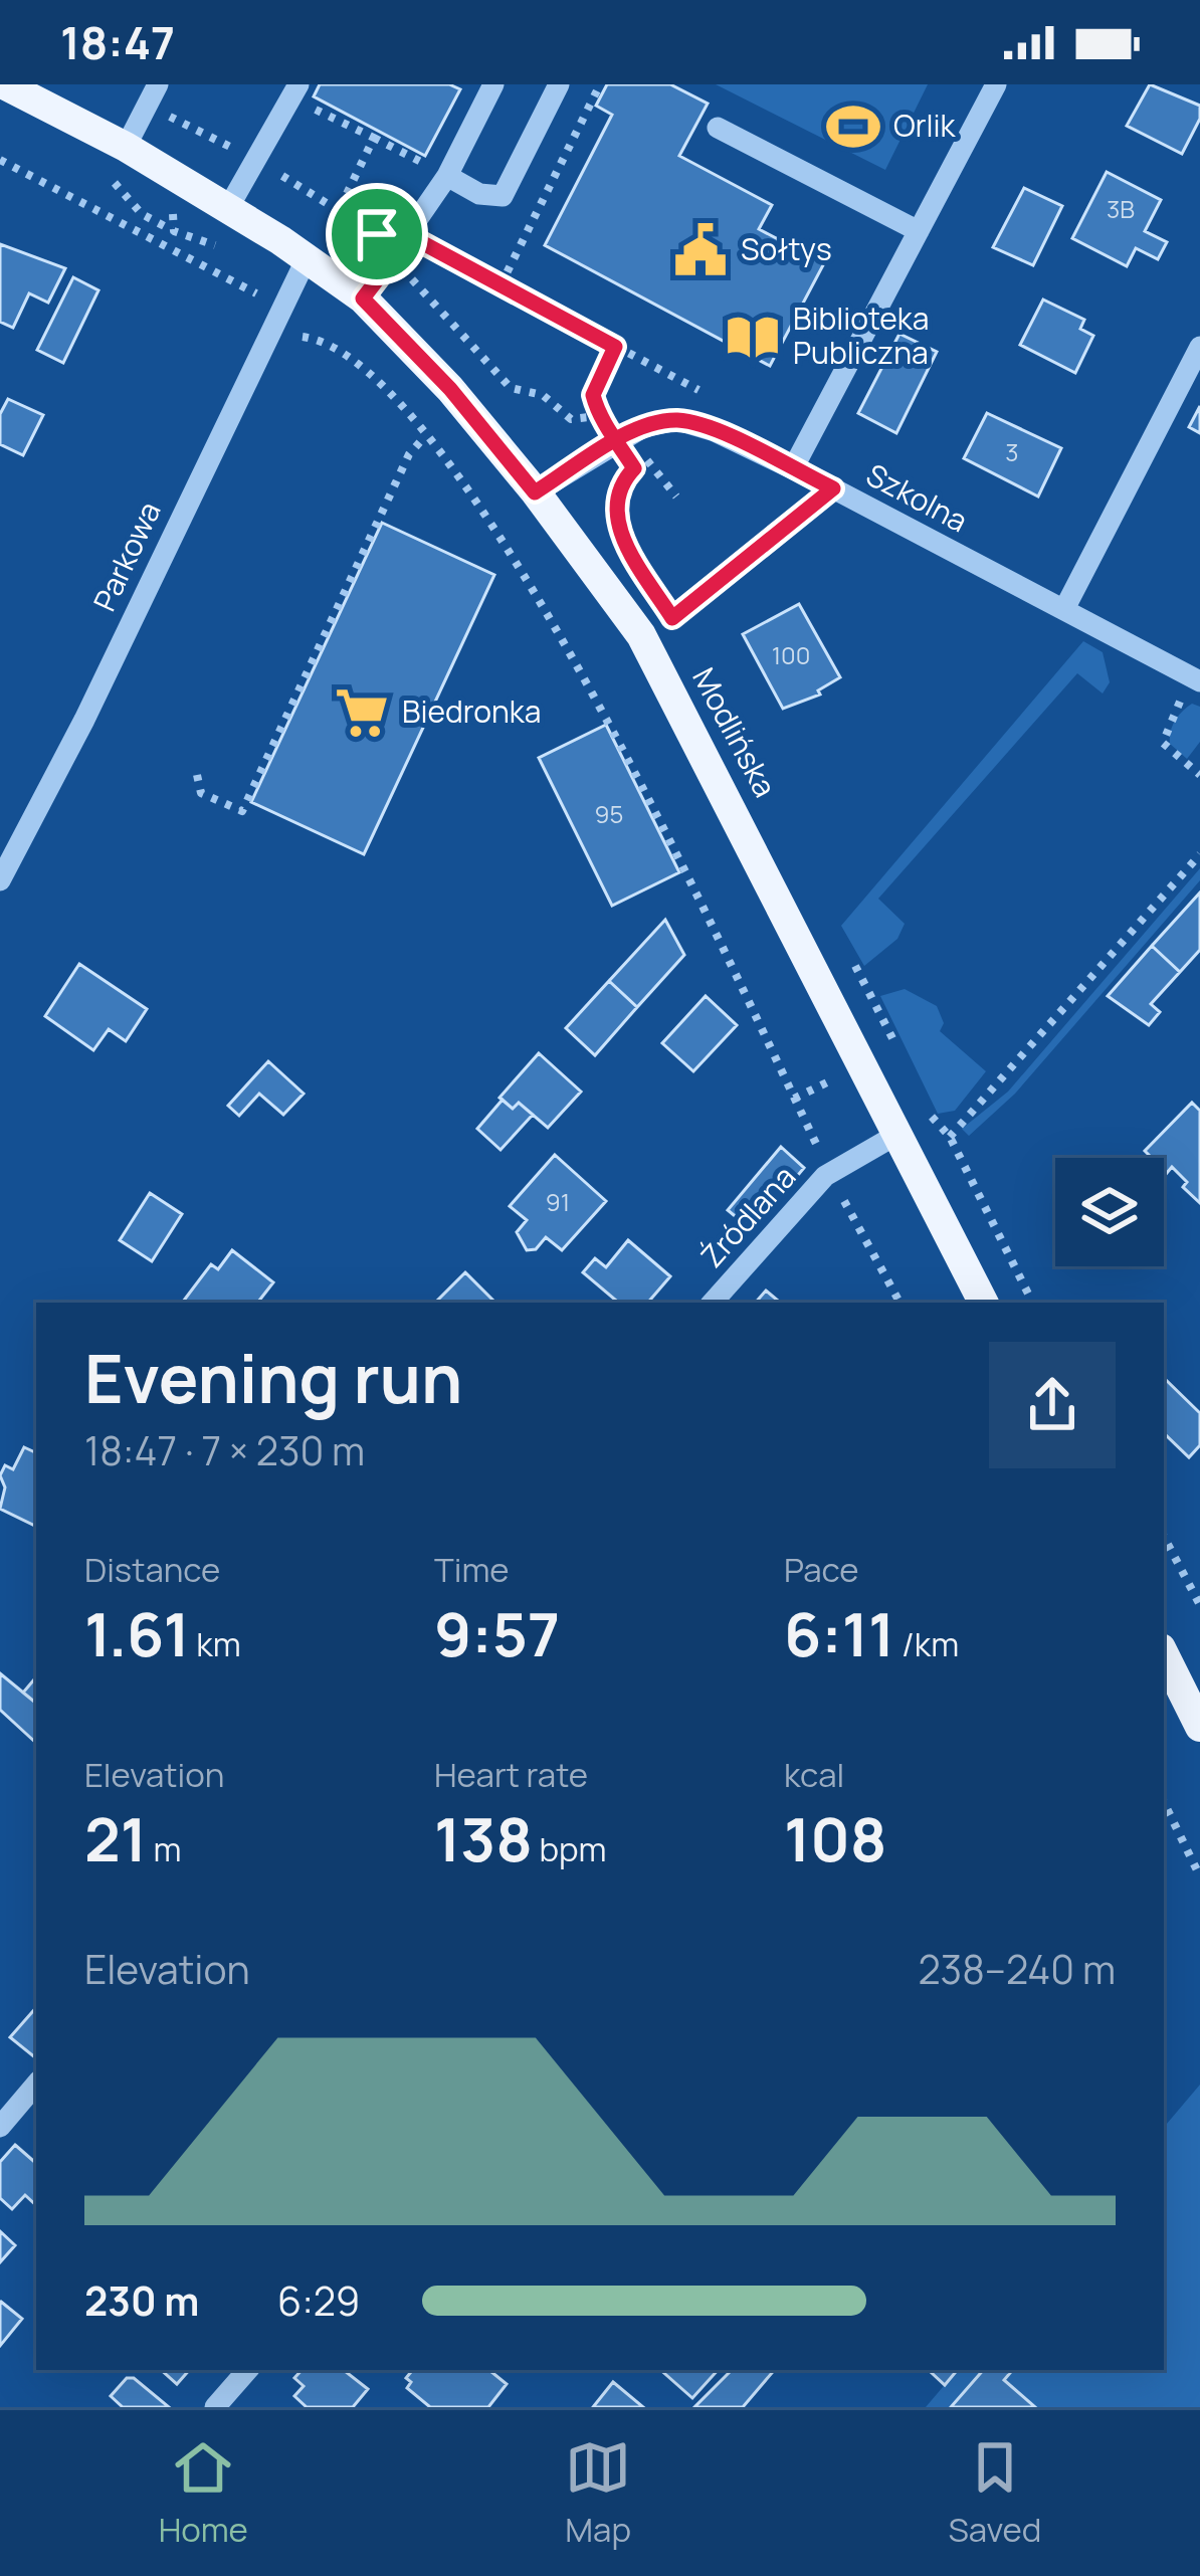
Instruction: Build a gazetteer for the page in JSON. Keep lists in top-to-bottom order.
{
  "streets": {
    "main road": ["Modlińska"],
    "street": ["Szkolna", "Parkowa", "Źródlana"]
  },
  "crossings": [
    ["Szkolna", "Modlińska"],
    ["Parkowa", "Modlińska"],
    ["Modlińska", "Źródlana"]
  ],
  "places": {
    "sports": ["Orlik"],
    "public building": ["Sołtys"],
    "library": ["Biblioteka Publiczna"],
    "supermarket": ["Biedronka"]
  },
  "house_numbers": [
    "3B",
    "3",
    "100",
    "95",
    "91"
  ],
  "page": {
    "status": "18:47",
    "heading": ["Evening run", "18:47 · 7 × 230 m"],
    "stats": [
      ["Distance", "1.61 km"],
      ["Time", "9:57"],
      ["Pace", "6:11 /km"],
      ["Elevation", "21 m"],
      ["Heart rate", "138 bpm"],
      ["kcal", "108"]
    ],
    "chart": ["Elevation", "238–240 m"],
    "list": [
      {
        "name": "230 m",
        "note": "6:29"
      }
    ],
    "tabs": ["Home", "Map", "Saved"]
  }
}
